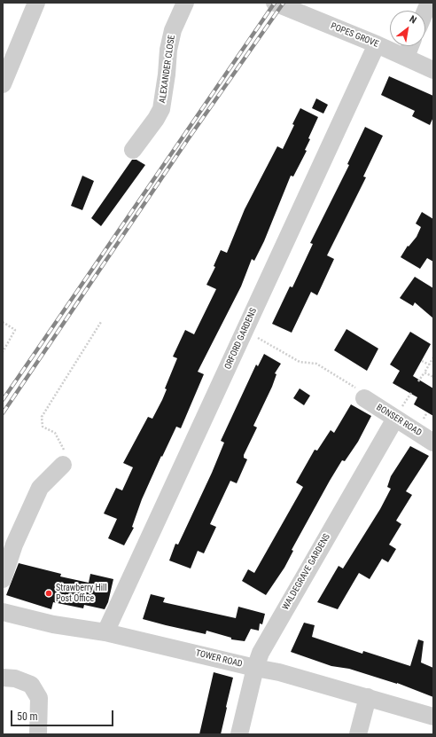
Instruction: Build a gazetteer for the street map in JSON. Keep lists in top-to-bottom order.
{
  "streets": {
    "street": [
      "POPES GROVE",
      "ALEXANDER CLOSE",
      "ORFORD GARDENS",
      "BONSER ROAD",
      "WALDEGRAVE GARDENS",
      "TOWER ROAD"
    ]
  },
  "crossings": [
    ["POPES GROVE", "ORFORD GARDENS"],
    ["ORFORD GARDENS", "TOWER ROAD"],
    ["BONSER ROAD", "WALDEGRAVE GARDENS"],
    ["WALDEGRAVE GARDENS", "TOWER ROAD"]
  ],
  "places": ["Strawberry Hill Post Office"],
  "scale_bar": "50 m",
  "north": "top right"
}
